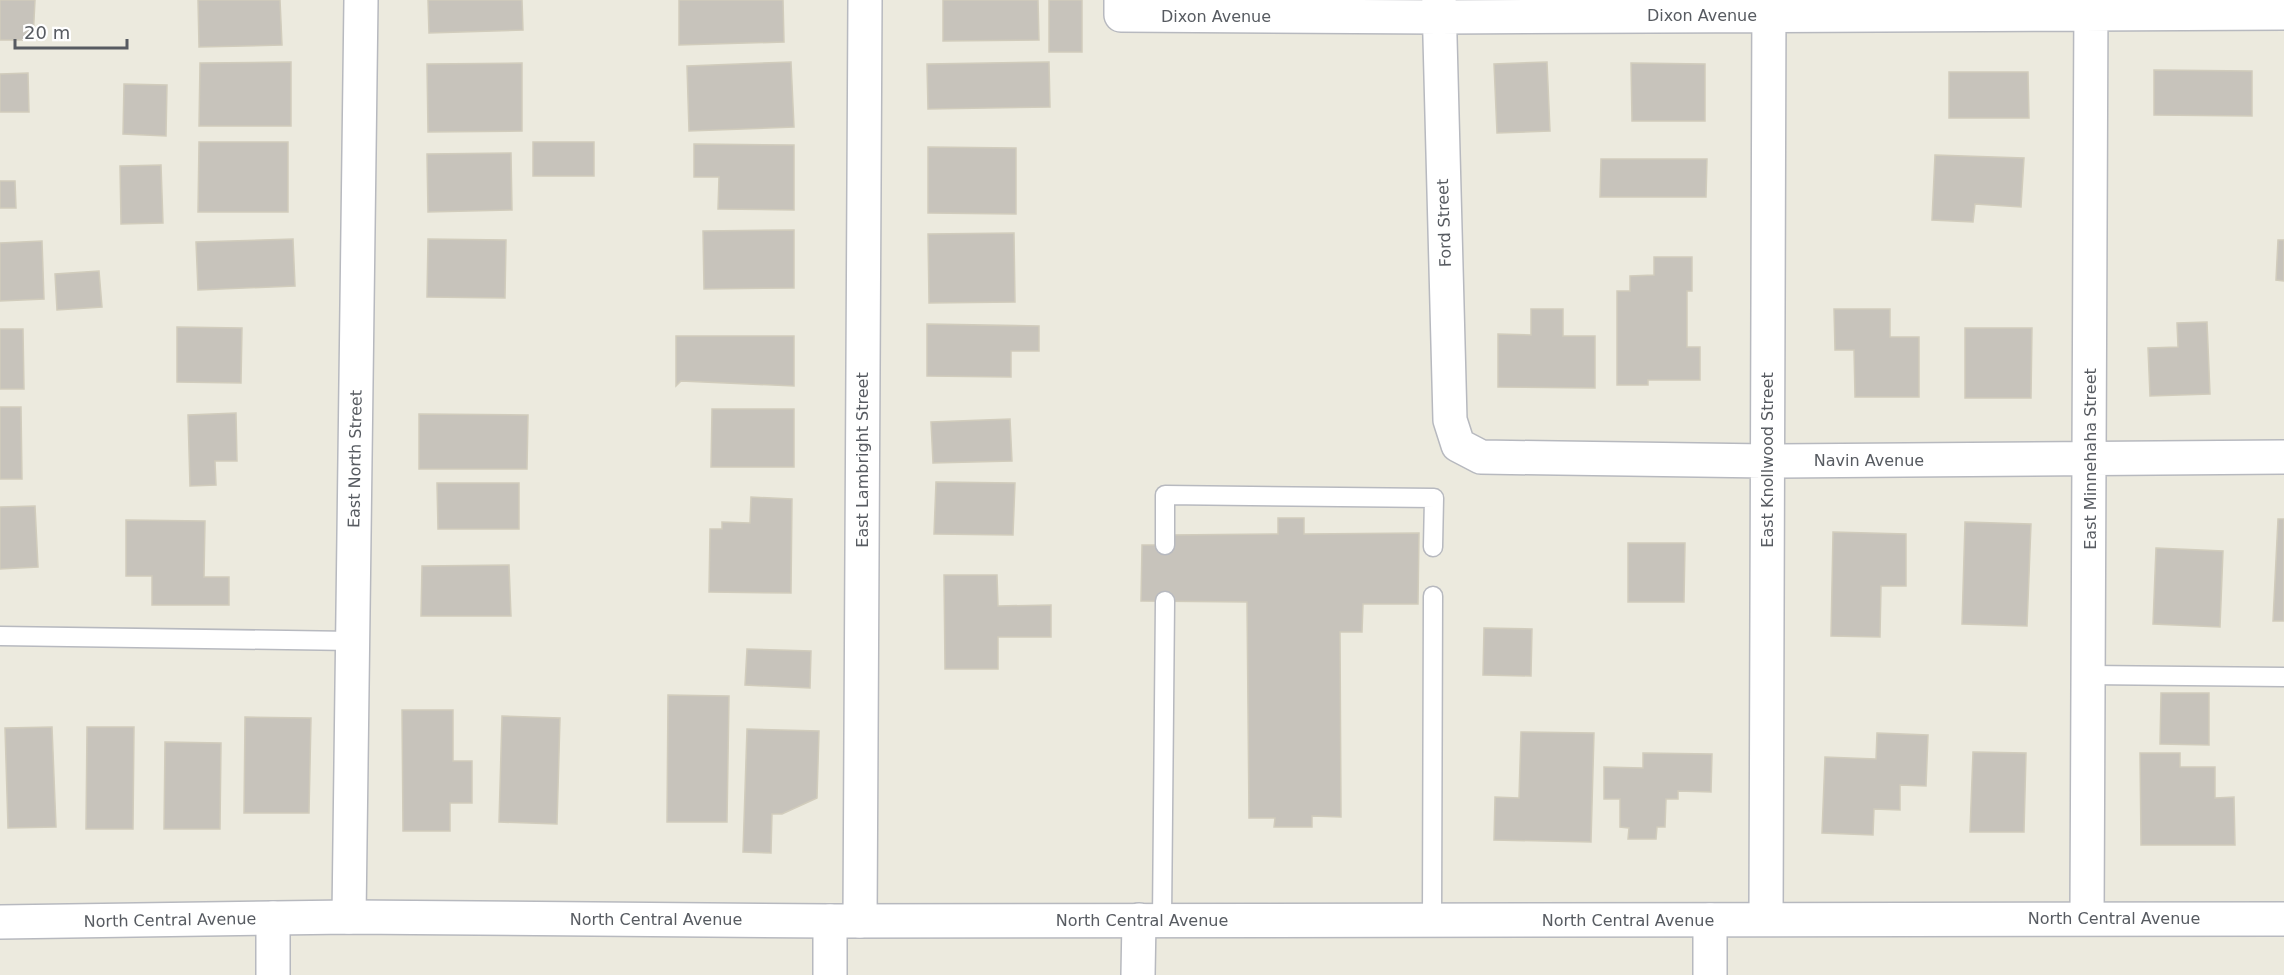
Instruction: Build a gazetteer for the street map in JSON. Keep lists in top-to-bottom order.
{
  "streets": {
    "street": [
      "Dixon Avenue",
      "Ford Street",
      "East North Street",
      "East Minnehaha Street",
      "East Lambright Street",
      "East Knollwood Street",
      "Navin Avenue",
      "North Central Avenue"
    ]
  },
  "crossings": [
    ["Dixon Avenue", "Ford Street"],
    ["Dixon Avenue", "East Minnehaha Street"],
    ["Dixon Avenue", "East Knollwood Street"],
    ["Ford Street", "Navin Avenue"],
    ["East North Street", "North Central Avenue"],
    ["East Minnehaha Street", "Navin Avenue"],
    ["East Minnehaha Street", "North Central Avenue"],
    ["East Lambright Street", "North Central Avenue"],
    ["East Knollwood Street", "Navin Avenue"],
    ["East Knollwood Street", "North Central Avenue"]
  ],
  "scale_bar": "20 m"
}
